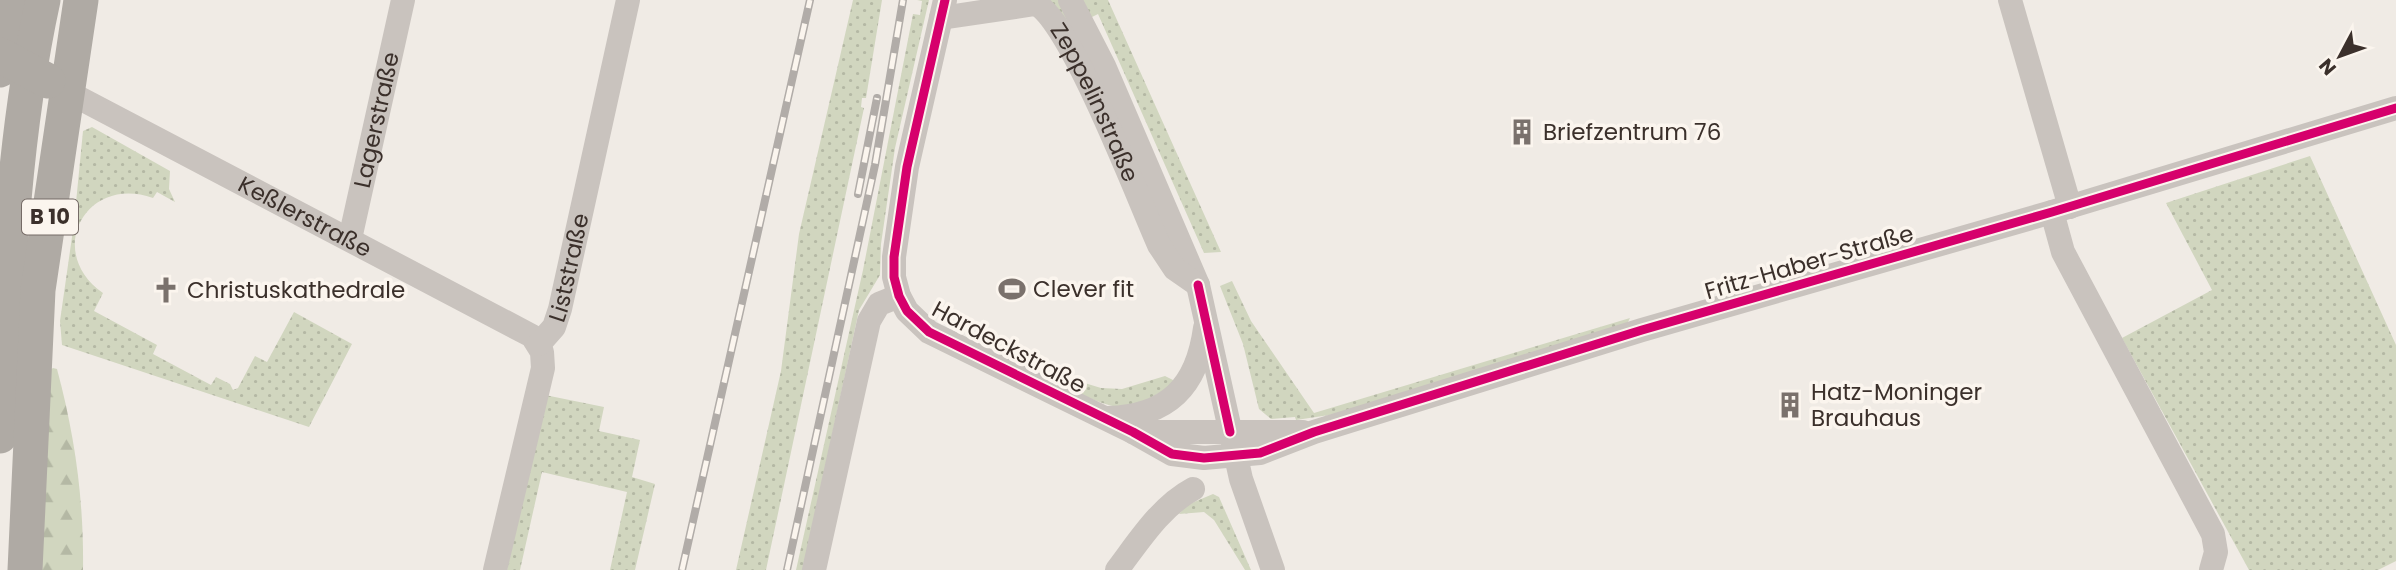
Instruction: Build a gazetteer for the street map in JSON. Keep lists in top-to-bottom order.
{
  "streets": {
    "highway": ["B 10"],
    "street": [
      "Zeppelinstraße",
      "Lagerstraße",
      "Keßlerstraße",
      "Fritz-Haber-Straße",
      "Liststraße",
      "Hardeckstraße"
    ]
  },
  "crossings": [
    ["Zeppelinstraße", "Fritz-Haber-Straße"],
    ["Zeppelinstraße", "Hardeckstraße"],
    ["Lagerstraße", "Keßlerstraße"],
    ["Keßlerstraße", "B 10"],
    ["Keßlerstraße", "Liststraße"],
    ["Fritz-Haber-Straße", "Hardeckstraße"]
  ],
  "places": {
    "building": ["Briefzentrum 76", "Hatz-Moninger Brauhaus"],
    "sports": ["Clever fit"],
    "church": ["Christuskathedrale"]
  },
  "north": "bottom left"
}
